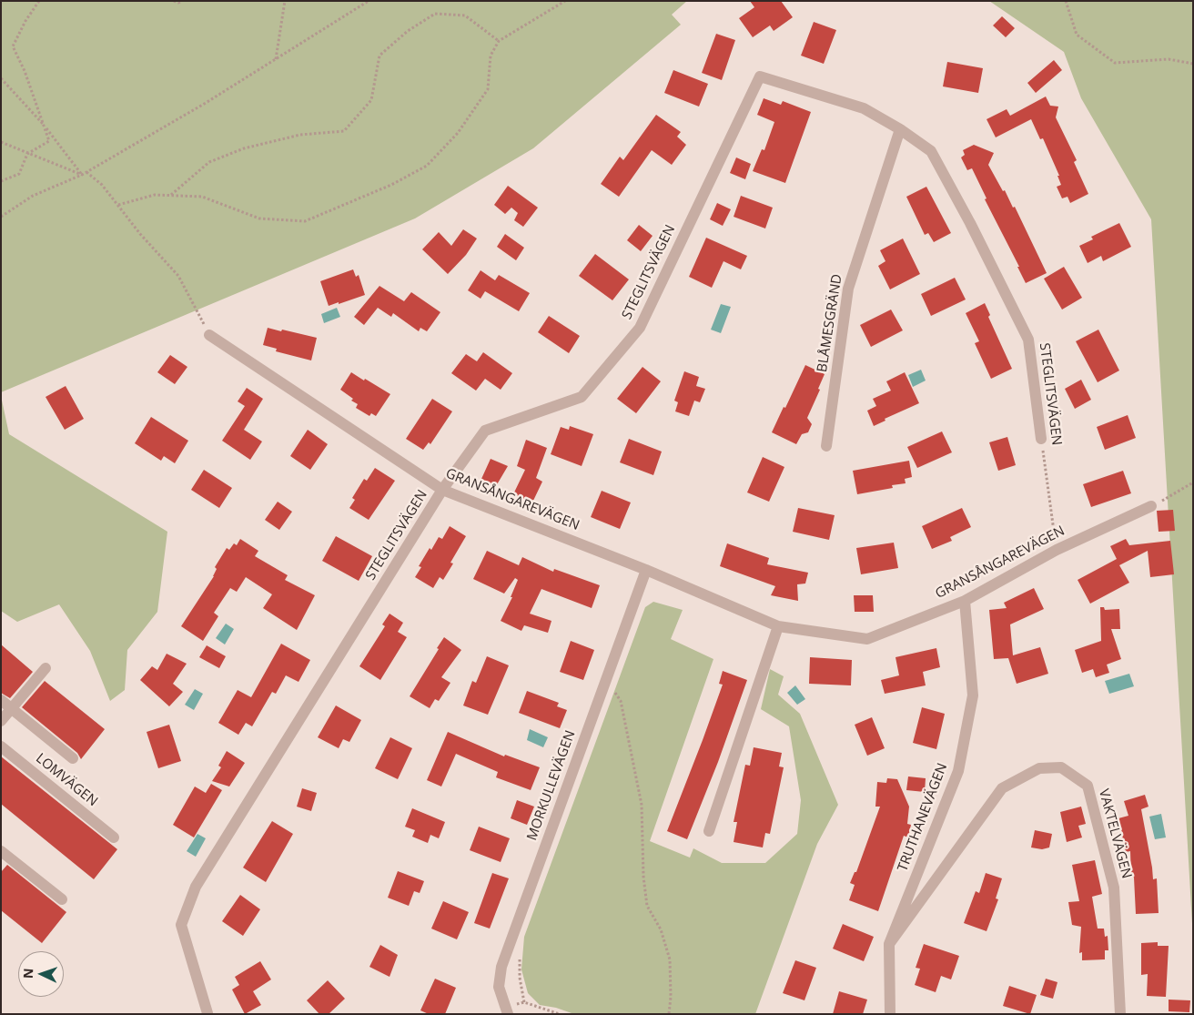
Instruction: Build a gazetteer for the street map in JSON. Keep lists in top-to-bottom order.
{
  "streets": {
    "street": [
      "STEGLITSVÄGEN",
      "BLÅMESGRÄND",
      "GRANSÅNGAREVÄGEN",
      "LOMVÄGEN",
      "MORKULLEVÄGEN",
      "TRUTHANEVÄGEN",
      "VAKTELVÄGEN"
    ]
  },
  "crossings": [
    ["STEGLITSVÄGEN", "BLÅMESGRÄND"],
    ["STEGLITSVÄGEN", "GRANSÅNGAREVÄGEN"],
    ["GRANSÅNGAREVÄGEN", "MORKULLEVÄGEN"],
    ["GRANSÅNGAREVÄGEN", "TRUTHANEVÄGEN"],
    ["TRUTHANEVÄGEN", "VAKTELVÄGEN"]
  ],
  "north": "left"
}
